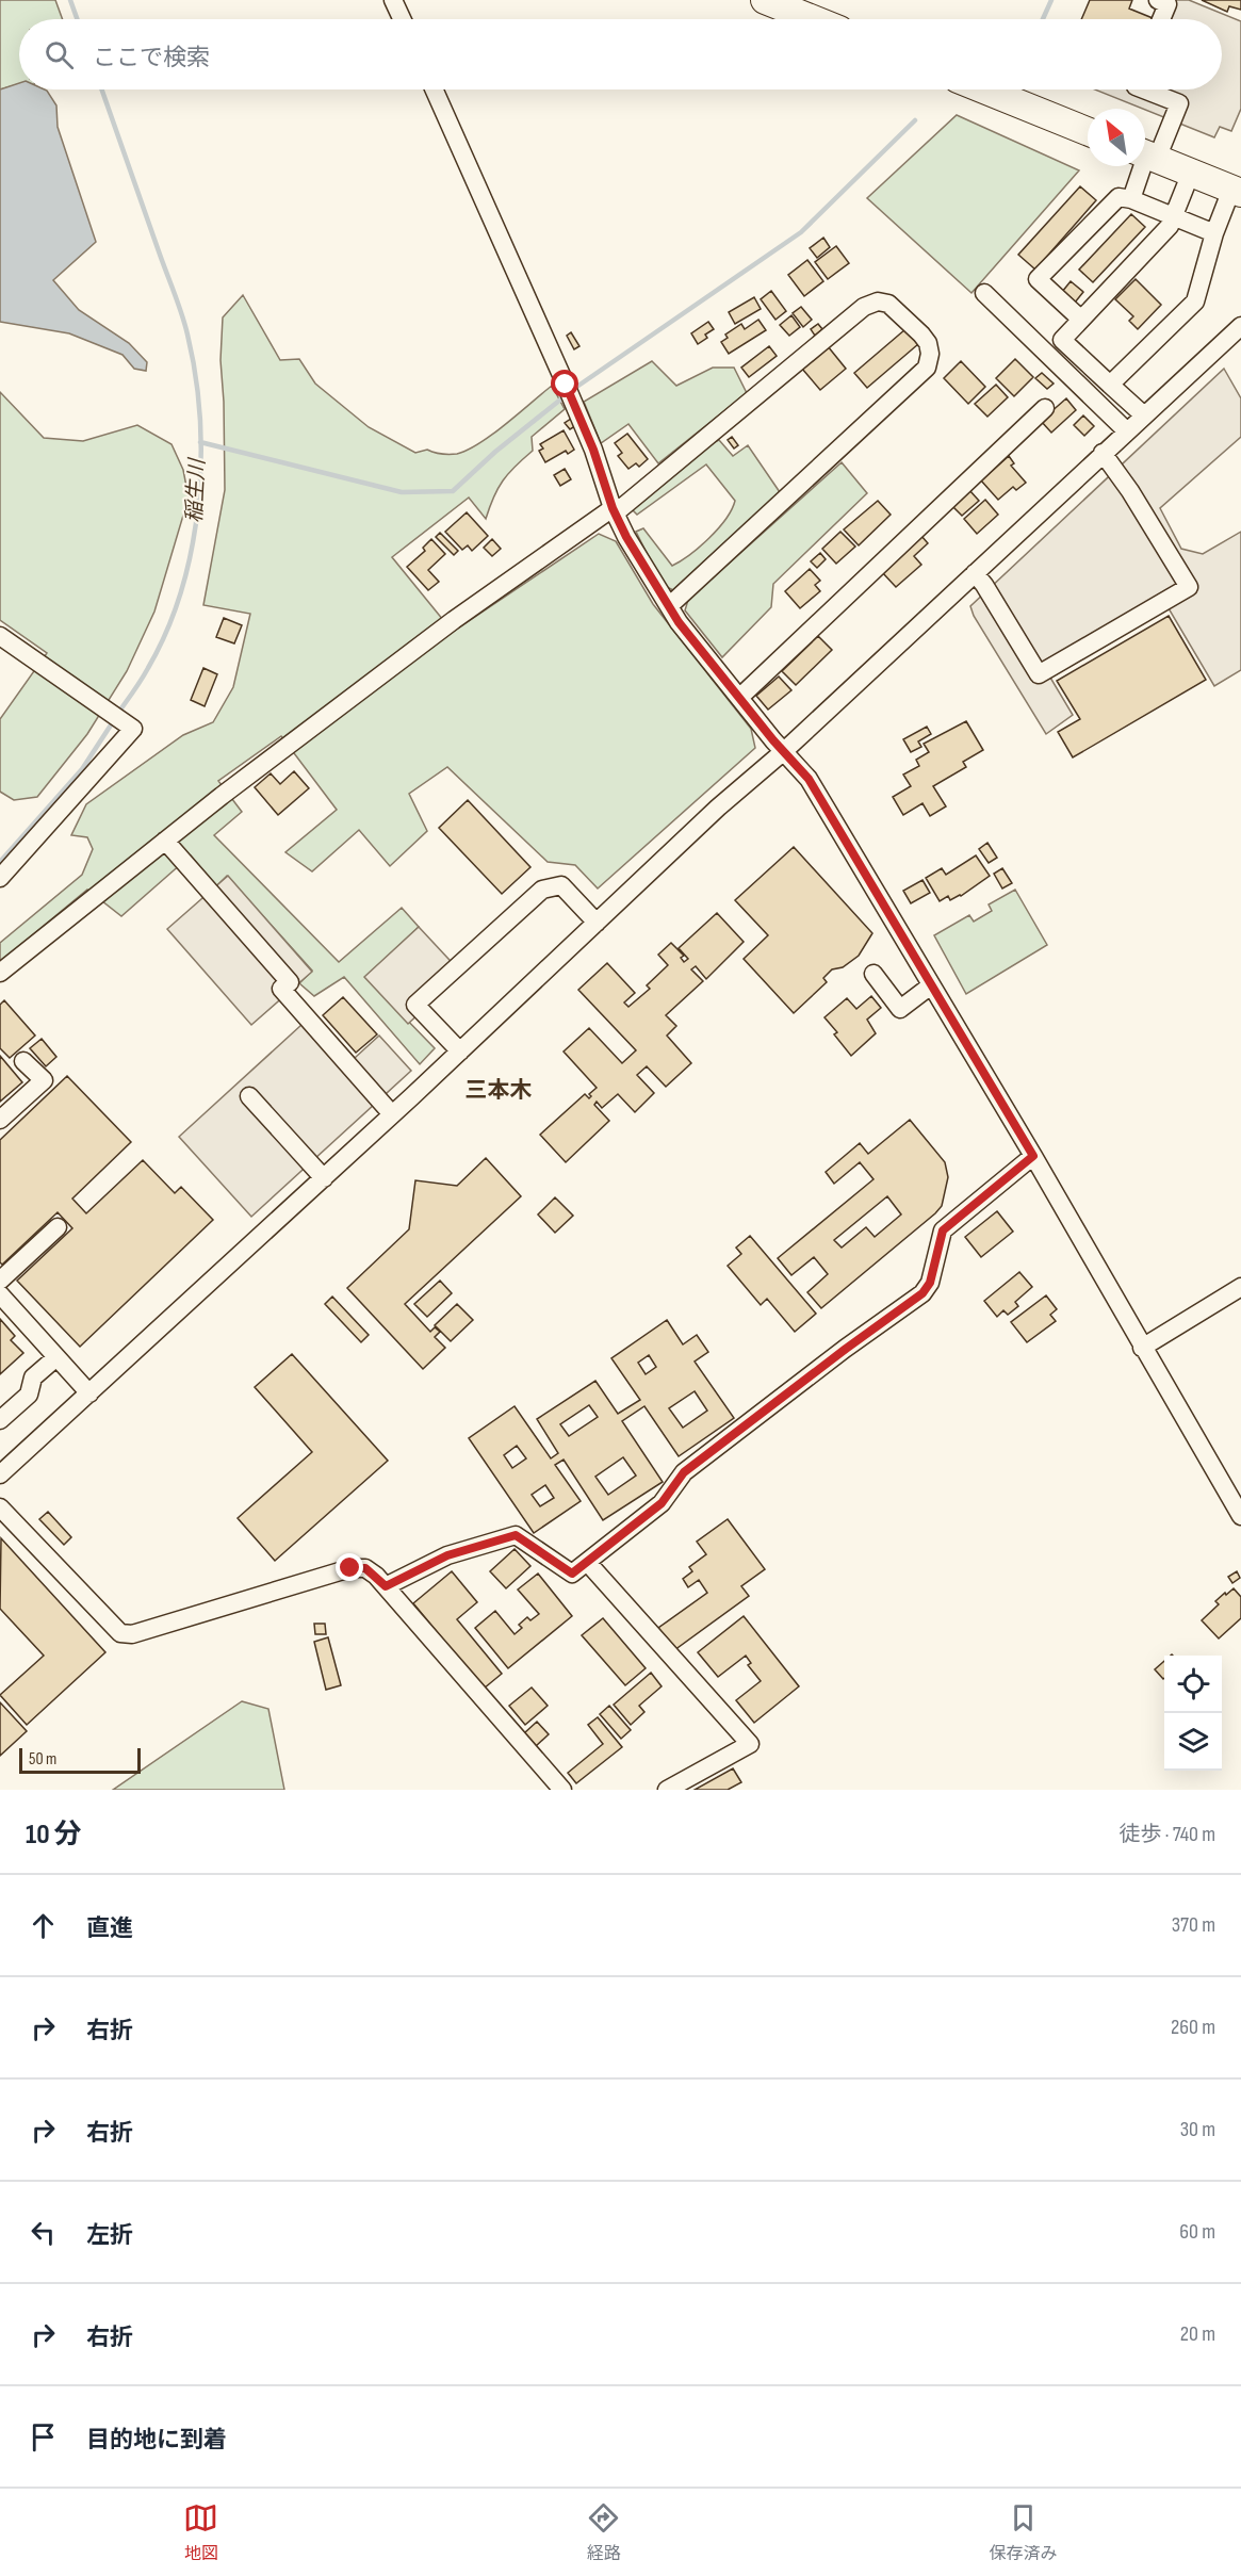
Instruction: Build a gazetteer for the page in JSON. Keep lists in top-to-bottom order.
{
  "districts": ["三本木"],
  "water": ["稲生川"],
  "scale_bar": "50 m",
  "north": "top left",
  "page": {
    "search": "ここで検索",
    "scale": "50 m",
    "heading": ["10 分", "徒歩 · 740 m"],
    "list": [
      ["直進", "370 m"],
      ["右折", "260 m"],
      ["右折", "30 m"],
      ["左折", "60 m"],
      ["右折", "20 m"],
      "目的地に到着"
    ],
    "nav": ["地図", "経路", "保存済み"]
  }
}
